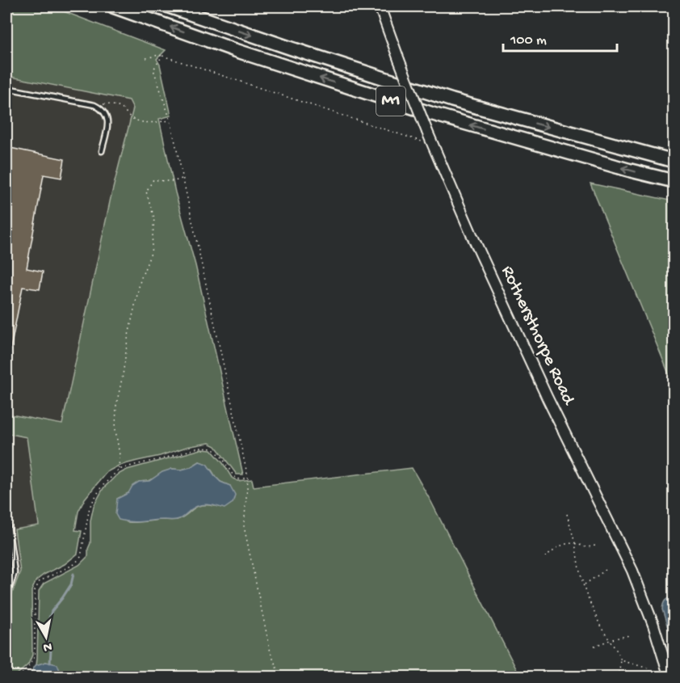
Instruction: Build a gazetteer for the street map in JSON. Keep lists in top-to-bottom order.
{
  "streets": {
    "highway": ["M1"],
    "street": ["Rothersthorpe Road"]
  },
  "scale_bar": "100 m",
  "north": "bottom"
}
